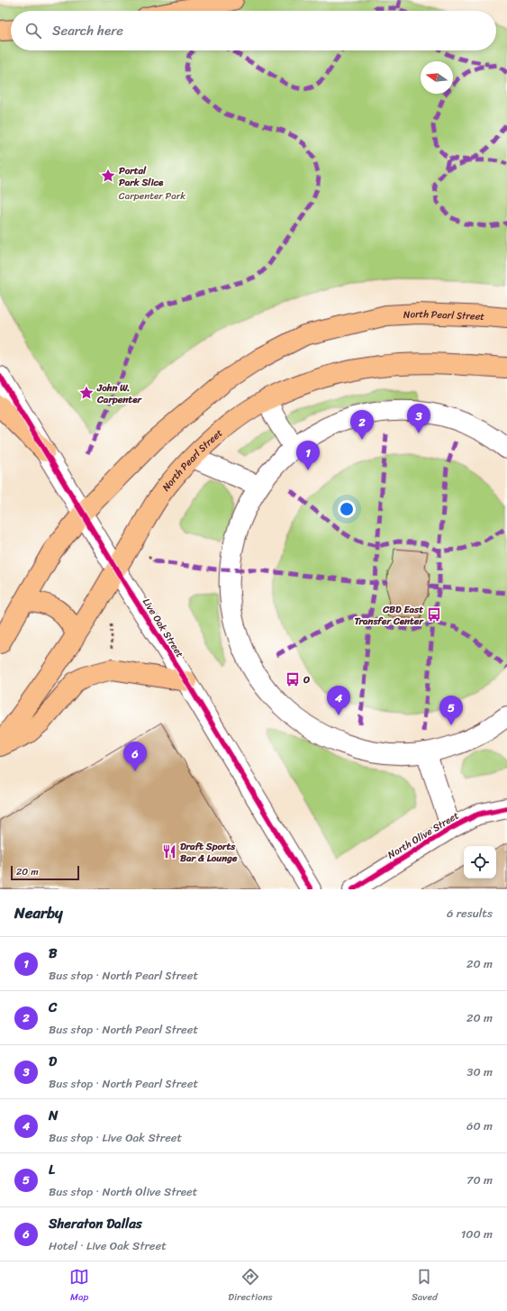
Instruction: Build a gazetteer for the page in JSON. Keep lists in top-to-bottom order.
{
  "streets": {
    "main road": ["North Pearl Street"],
    "street": ["Live Oak Street", "North Olive Street"]
  },
  "crossings": [
    ["North Pearl Street", "Live Oak Street"]
  ],
  "parks": ["Carpenter Park"],
  "places": {
    "place": ["Portal Park Slice", "John W. Carpenter"],
    "bus stop": ["CBD East Transfer Center", "O"],
    "restaurant": ["Draft Sports Bar & Lounge"]
  },
  "scale_bar": "20 m",
  "north": "left",
  "page": {
    "search": "Search here",
    "pins": [
      "3",
      "2",
      "1",
      "4",
      "5",
      "6"
    ],
    "scale": "20 m",
    "heading": ["Nearby", "6 results"],
    "list": [
      {
        "mark": "1",
        "name": "B",
        "note": "Bus stop · North Pearl Street",
        "value": "20 m"
      },
      {
        "mark": "2",
        "name": "C",
        "note": "Bus stop · North Pearl Street",
        "value": "20 m"
      },
      {
        "mark": "3",
        "name": "D",
        "note": "Bus stop · North Pearl Street",
        "value": "30 m"
      },
      {
        "mark": "4",
        "name": "N",
        "note": "Bus stop · Live Oak Street",
        "value": "60 m"
      },
      {
        "mark": "5",
        "name": "L",
        "note": "Bus stop · North Olive Street",
        "value": "70 m"
      },
      {
        "mark": "6",
        "name": "Sheraton Dallas",
        "note": "Hotel · Live Oak Street",
        "value": "100 m"
      }
    ],
    "nav": ["Map", "Directions", "Saved"]
  }
}
